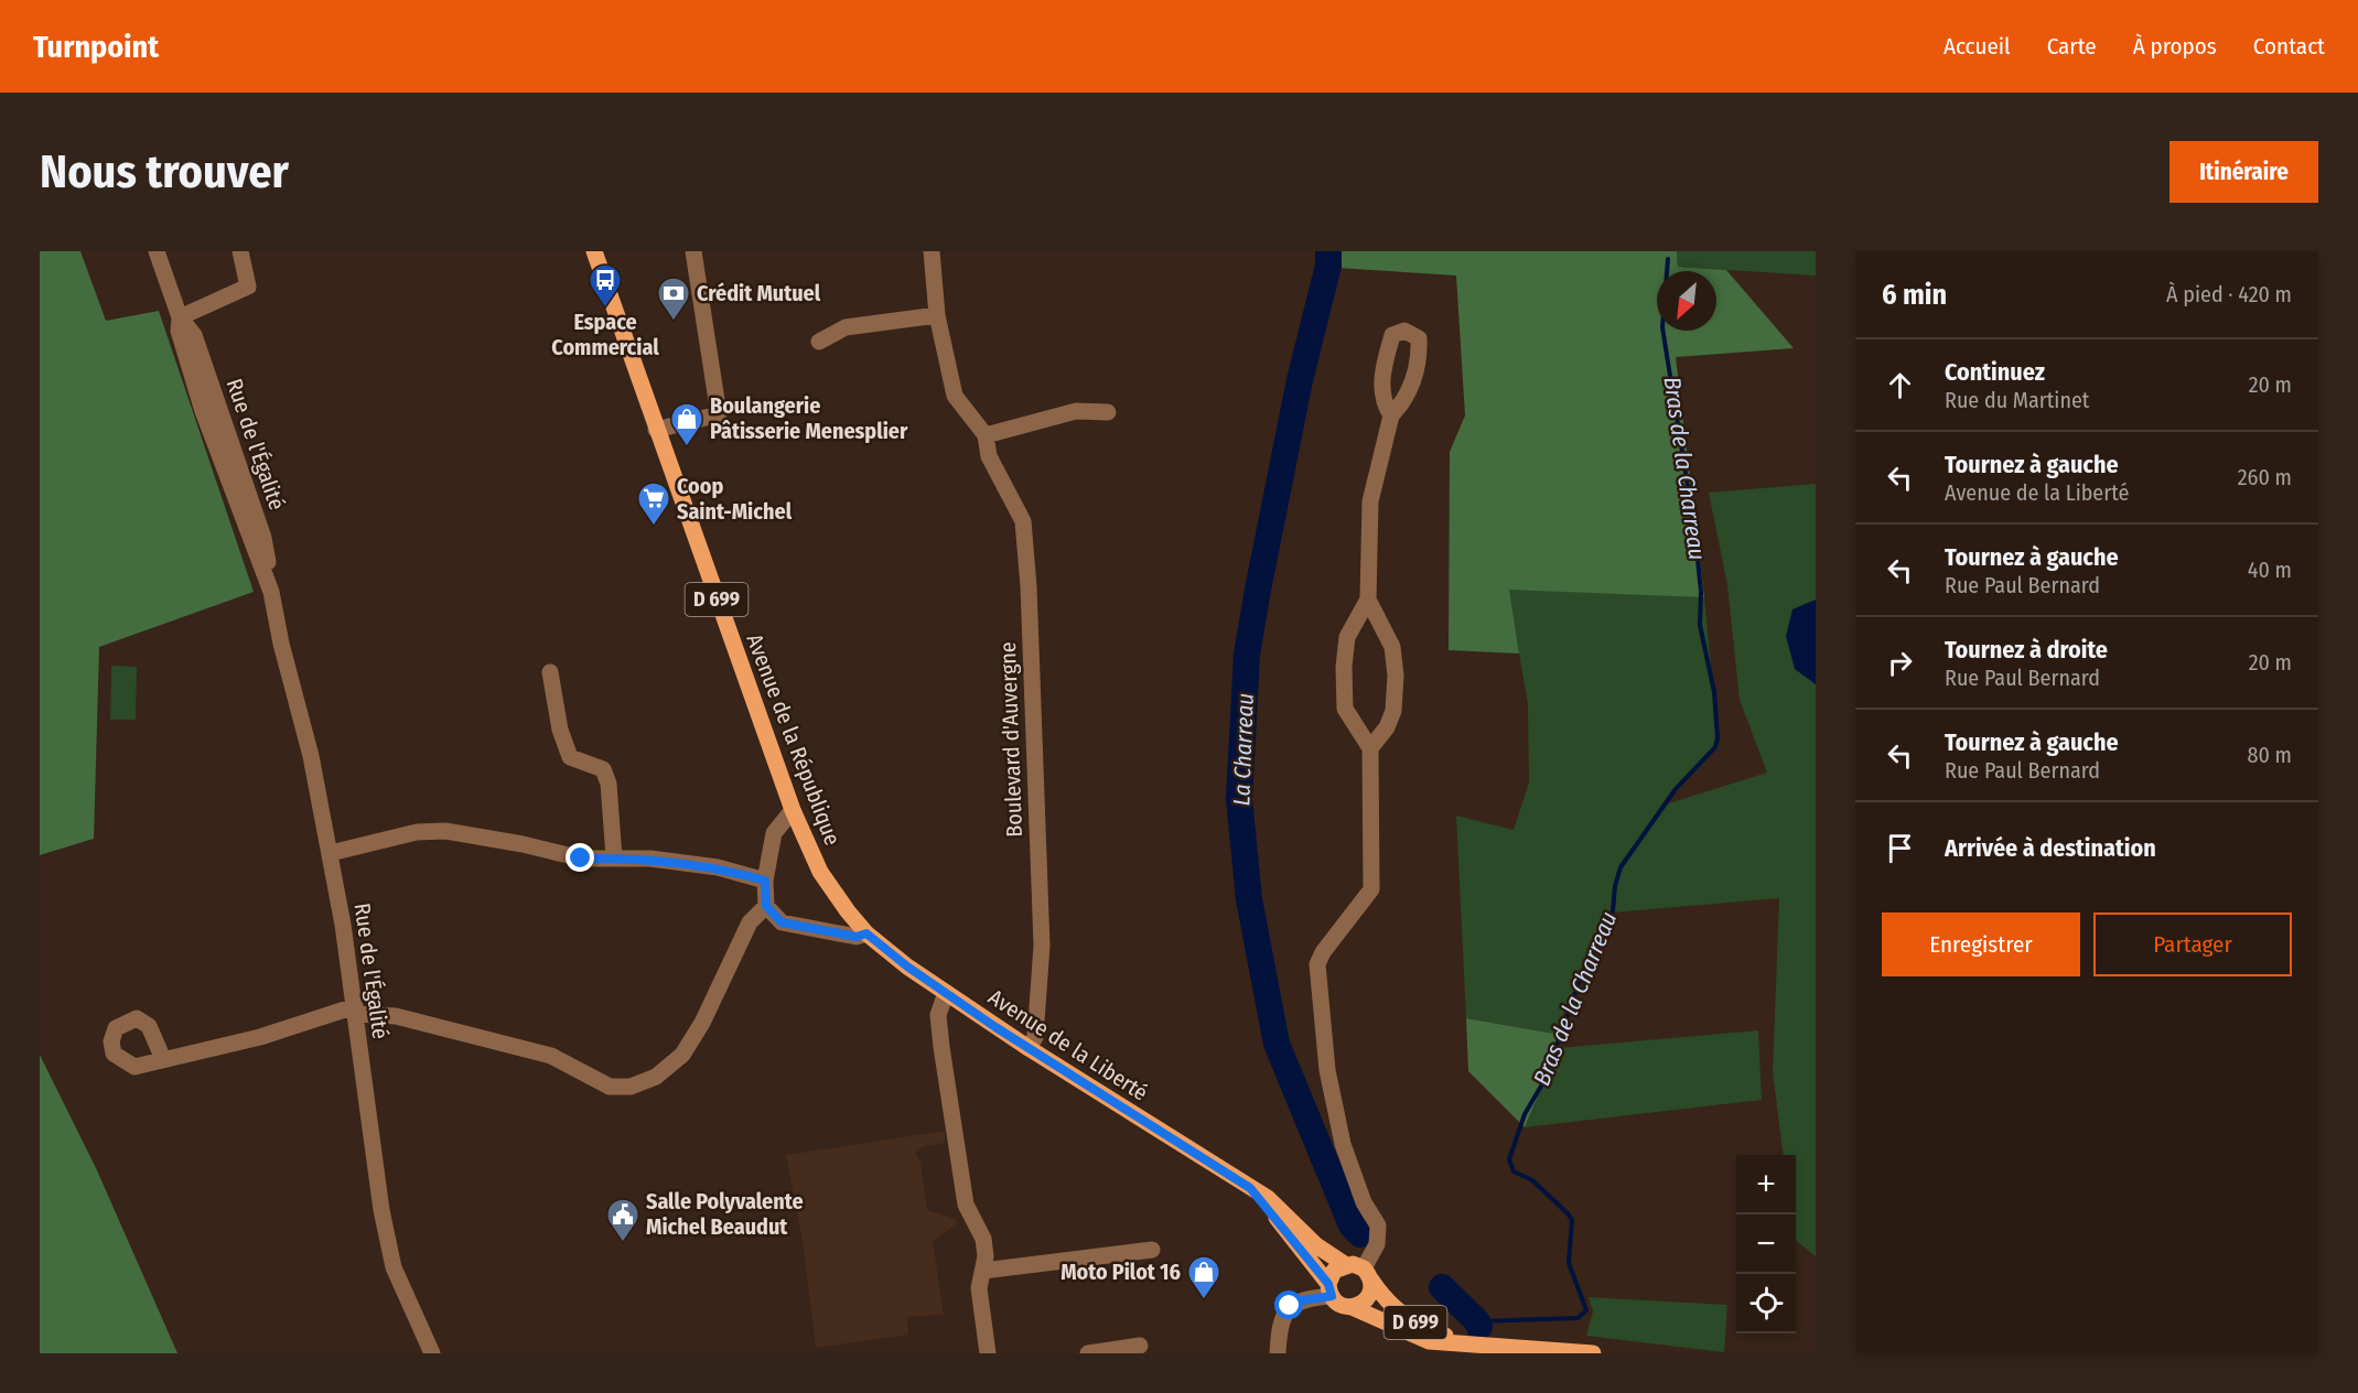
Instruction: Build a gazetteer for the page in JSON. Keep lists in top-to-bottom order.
{
  "streets": {
    "main road": ["D 699", "Avenue de la République", "Avenue de la Liberté"],
    "street": ["Rue de l'Égalité", "Boulevard d'Auvergne"]
  },
  "crossings": [
    ["Avenue de la République", "Avenue de la Liberté"],
    ["Boulevard d'Auvergne", "Avenue de la Liberté"]
  ],
  "water": ["Bras de la Charreau", "La Charreau"],
  "places": {
    "bus stop": ["Espace Commercial"],
    "bank": ["Crédit Mutuel"],
    "shop": ["Boulangerie Pâtisserie Menesplier", "Moto Pilot 16"],
    "supermarket": ["Coop Saint-Michel"],
    "public building": ["Salle Polyvalente Michel Beaudut"]
  },
  "north": "bottom left",
  "page": {
    "header": "Turnpoint",
    "nav": [
      "Accueil",
      "Carte",
      "À propos",
      "Contact"
    ],
    "buttons": [
      "Itinéraire",
      ["Enregistrer", "Partager"]
    ],
    "title": "Nous trouver",
    "heading": ["6 min", "À pied · 420 m"],
    "list": [
      ["Continuez", "Rue du Martinet", "20 m"],
      ["Tournez à gauche", "Avenue de la Liberté", "260 m"],
      ["Tournez à gauche", "Rue Paul Bernard", "40 m"],
      ["Tournez à droite", "Rue Paul Bernard", "20 m"],
      ["Tournez à gauche", "Rue Paul Bernard", "80 m"],
      "Arrivée à destination"
    ],
    "map_buttons": ["+", "−"]
  }
}
